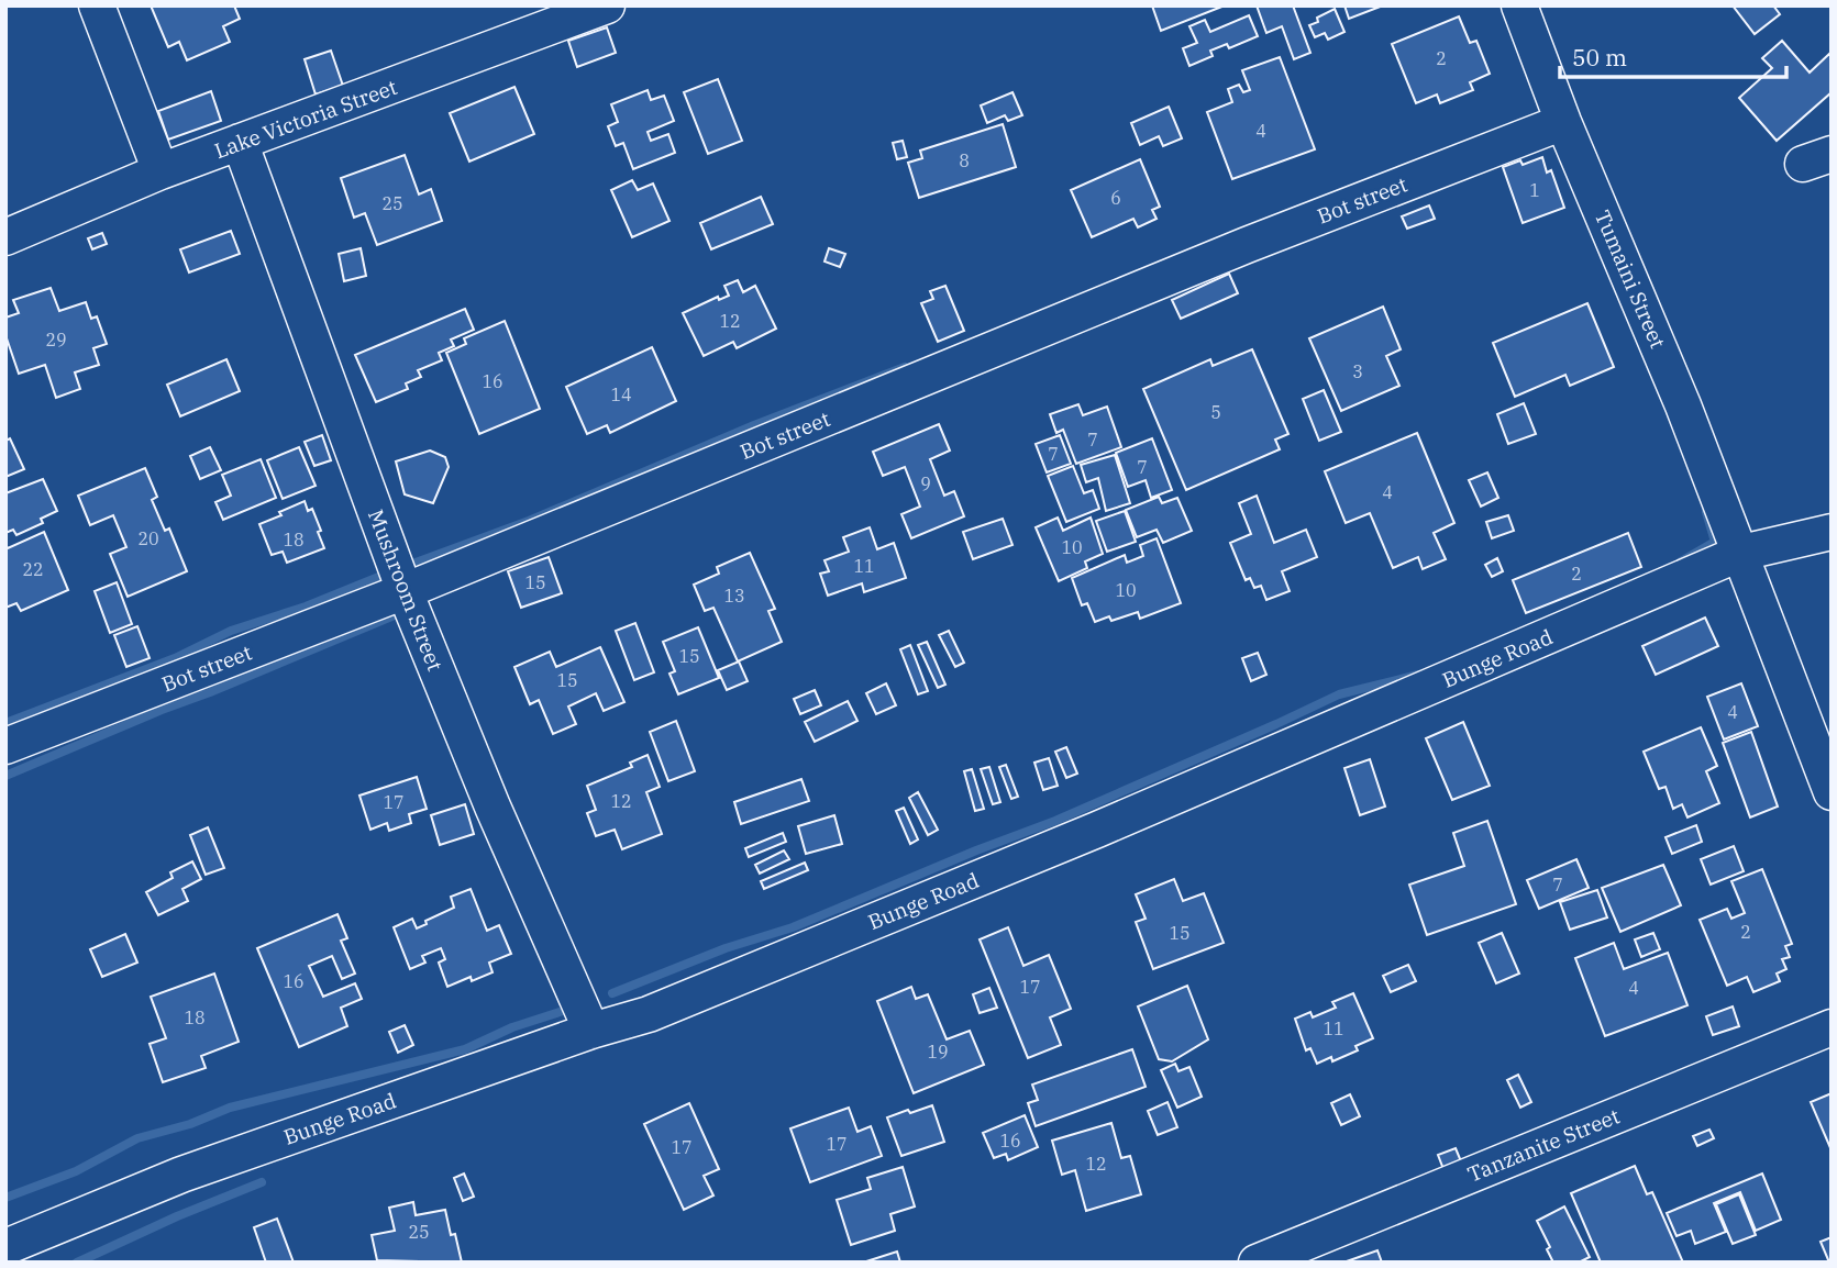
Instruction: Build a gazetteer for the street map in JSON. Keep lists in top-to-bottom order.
{
  "streets": {
    "street": [
      "Lake Victoria Street",
      "Bot street",
      "Tumaini Street",
      "Mushroom Street",
      "Bunge Road",
      "Tanzanite Street"
    ]
  },
  "crossings": [
    ["Lake Victoria Street", "Mushroom Street"],
    ["Bot street", "Tumaini Street"],
    ["Bot street", "Mushroom Street"],
    ["Tumaini Street", "Bunge Road"],
    ["Mushroom Street", "Bunge Road"]
  ],
  "house_numbers": [
    "2",
    "4",
    "8",
    "1",
    "6",
    "25",
    "12",
    "29",
    "3",
    "16",
    "14",
    "5",
    "7",
    "7",
    "7",
    "9",
    "4",
    "20",
    "18",
    "10",
    "11",
    "22",
    "2",
    "15",
    "10",
    "13",
    "15",
    "15",
    "4",
    "12",
    "17",
    "7",
    "2",
    "15",
    "16",
    "17",
    "4",
    "18",
    "11",
    "19",
    "16",
    "17",
    "17",
    "12",
    "25"
  ],
  "scale_bar": "50 m"
}
